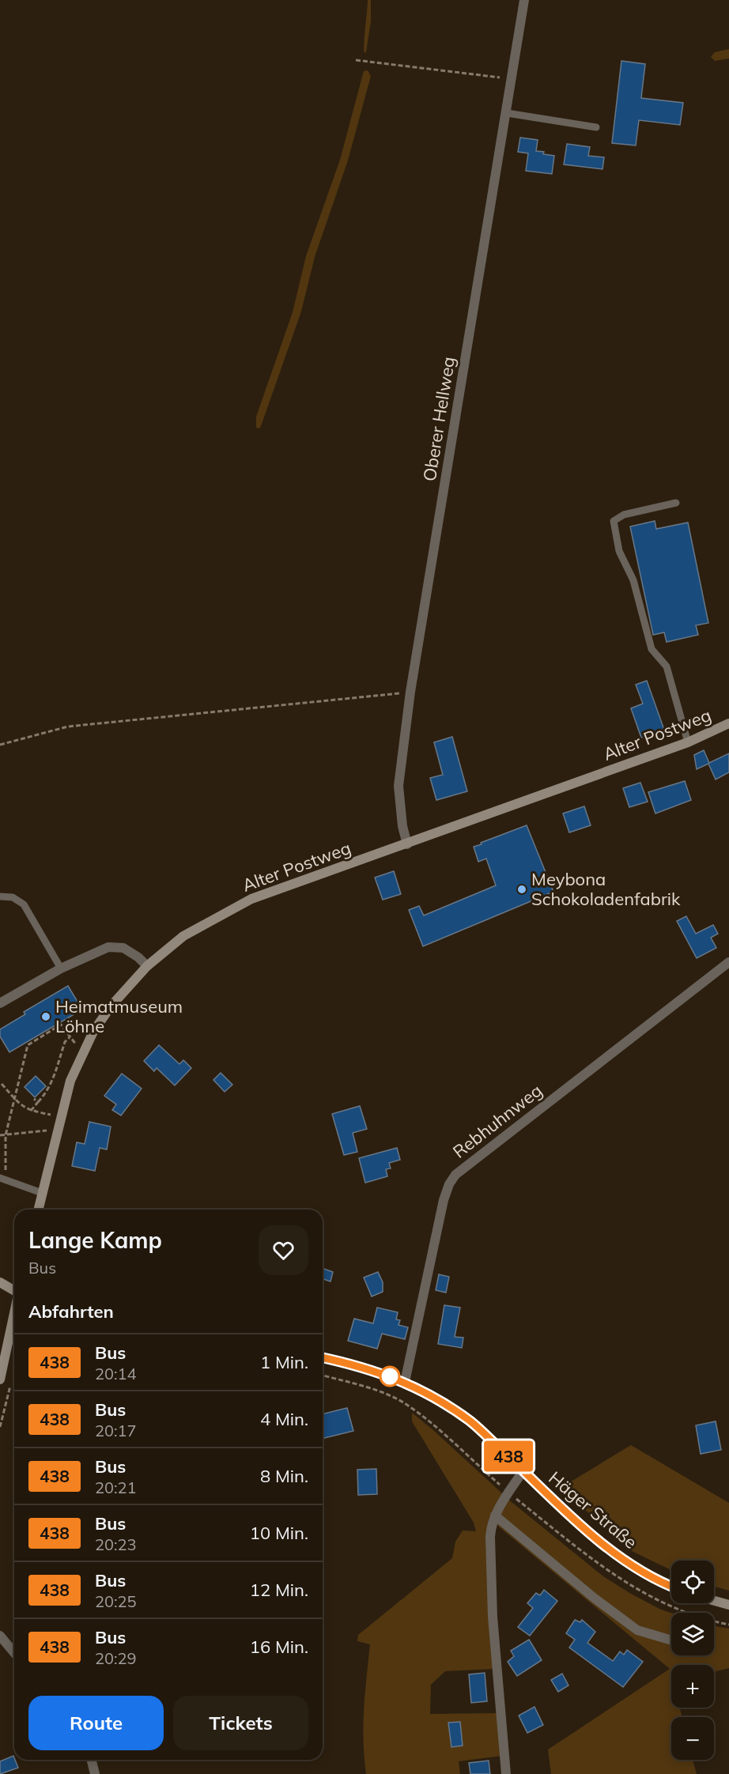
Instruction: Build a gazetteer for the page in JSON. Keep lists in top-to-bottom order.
{
  "streets": {
    "street": [
      "Oberer Hellweg",
      "Alter Postweg",
      "Rebhuhnweg",
      "Häger Straße"
    ]
  },
  "crossings": [
    ["Oberer Hellweg", "Alter Postweg"],
    ["Rebhuhnweg", "Häger Straße"]
  ],
  "places": ["Meybona Schokoladenfabrik", "Heimatmuseum Löhne"],
  "lines": ["bus line 438"],
  "page": {
    "on_map": "438",
    "heading": [
      ["Lange Kamp", "Bus"],
      "Abfahrten"
    ],
    "list": [
      {
        "mark": "438",
        "name": "Bus",
        "note": "20:14",
        "value": "1 Min."
      },
      {
        "mark": "438",
        "name": "Bus",
        "note": "20:17",
        "value": "4 Min."
      },
      {
        "mark": "438",
        "name": "Bus",
        "note": "20:21",
        "value": "8 Min."
      },
      {
        "mark": "438",
        "name": "Bus",
        "note": "20:23",
        "value": "10 Min."
      },
      {
        "mark": "438",
        "name": "Bus",
        "note": "20:25",
        "value": "12 Min."
      },
      {
        "mark": "438",
        "name": "Bus",
        "note": "20:29",
        "value": "16 Min."
      }
    ],
    "map_buttons": ["+", "−"],
    "buttons": ["Route", "Tickets"]
  }
}
